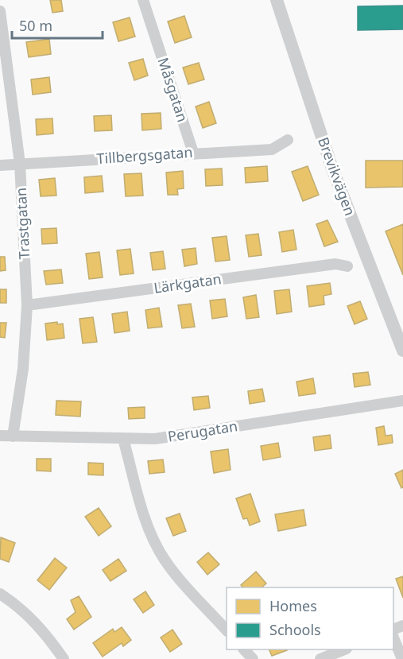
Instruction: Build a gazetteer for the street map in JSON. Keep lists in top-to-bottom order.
{
  "streets": {
    "street": [
      "Måsgatan",
      "Tillbergsgatan",
      "Brevikvägen",
      "Trastgatan",
      "Lärkgatan",
      "Perugatan"
    ]
  },
  "crossings": [
    ["Måsgatan", "Tillbergsgatan"],
    ["Tillbergsgatan", "Trastgatan"],
    ["Trastgatan", "Lärkgatan"],
    ["Trastgatan", "Perugatan"]
  ],
  "legend": ["Homes", "Schools"],
  "scale_bar": "50 m"
}
